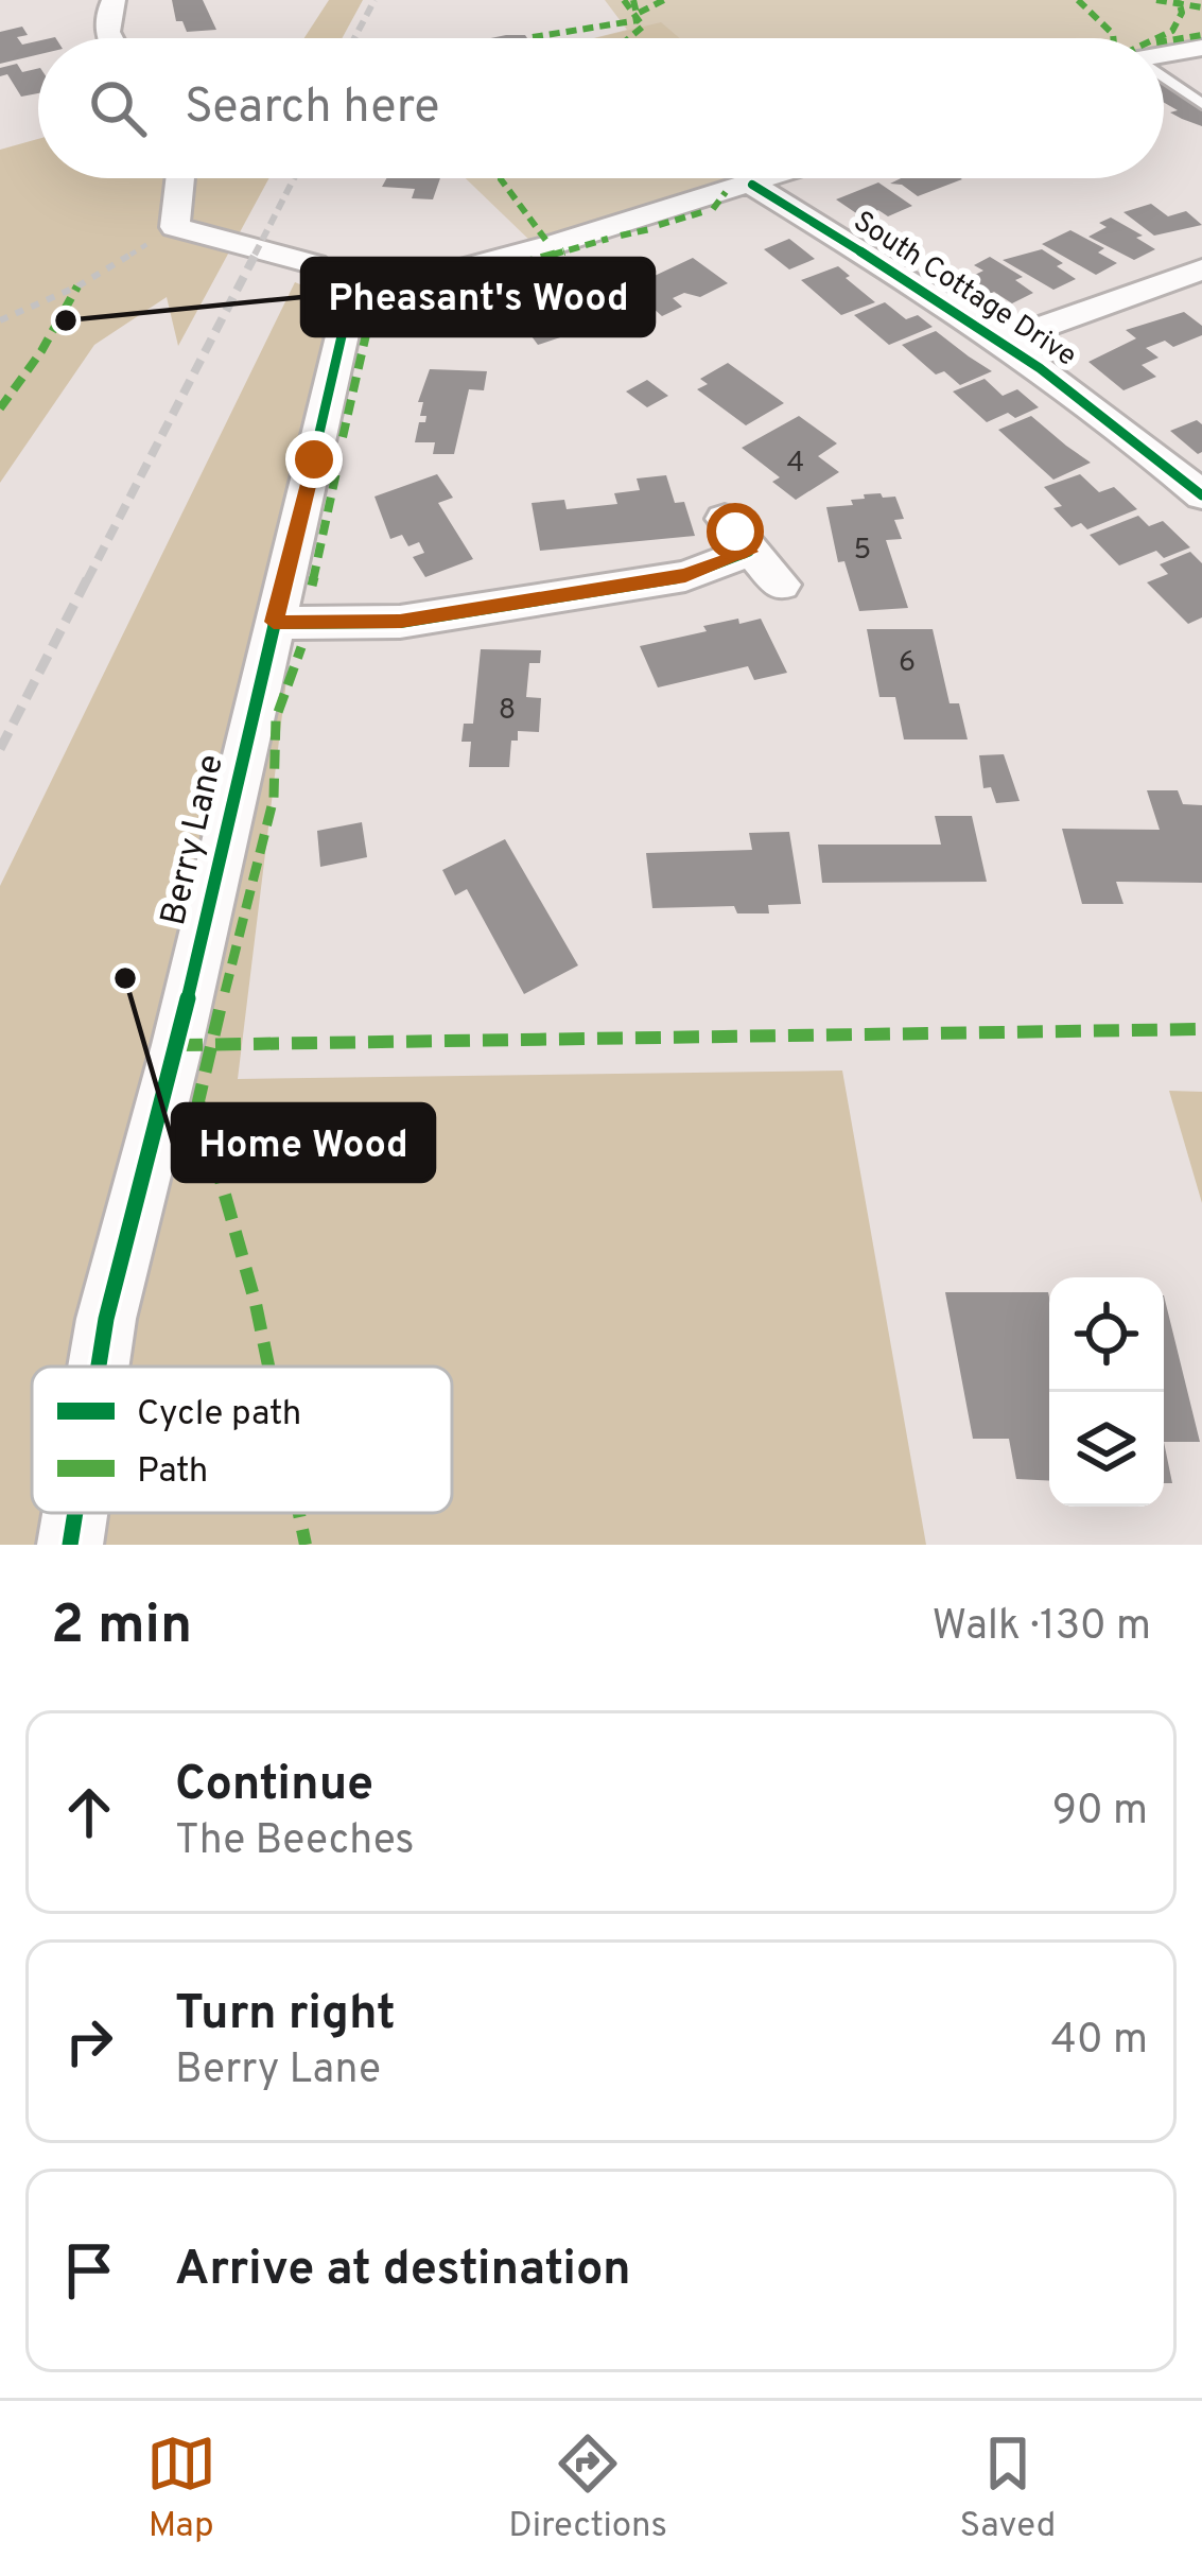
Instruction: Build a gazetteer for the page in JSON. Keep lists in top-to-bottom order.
{
  "streets": {
    "street": ["South Cottage Drive", "Berry Lane"]
  },
  "places": ["Pheasant's Wood", "Home Wood"],
  "house_numbers": [
    "4",
    "5",
    "6",
    "8"
  ],
  "legend": ["Cycle path", "Path"],
  "page": {
    "search": "Search here",
    "heading": ["2 min", "Walk · 130 m"],
    "list": [
      ["Continue", "The Beeches", "90 m"],
      ["Turn right", "Berry Lane", "40 m"],
      "Arrive at destination"
    ],
    "nav": ["Map", "Directions", "Saved"]
  }
}
